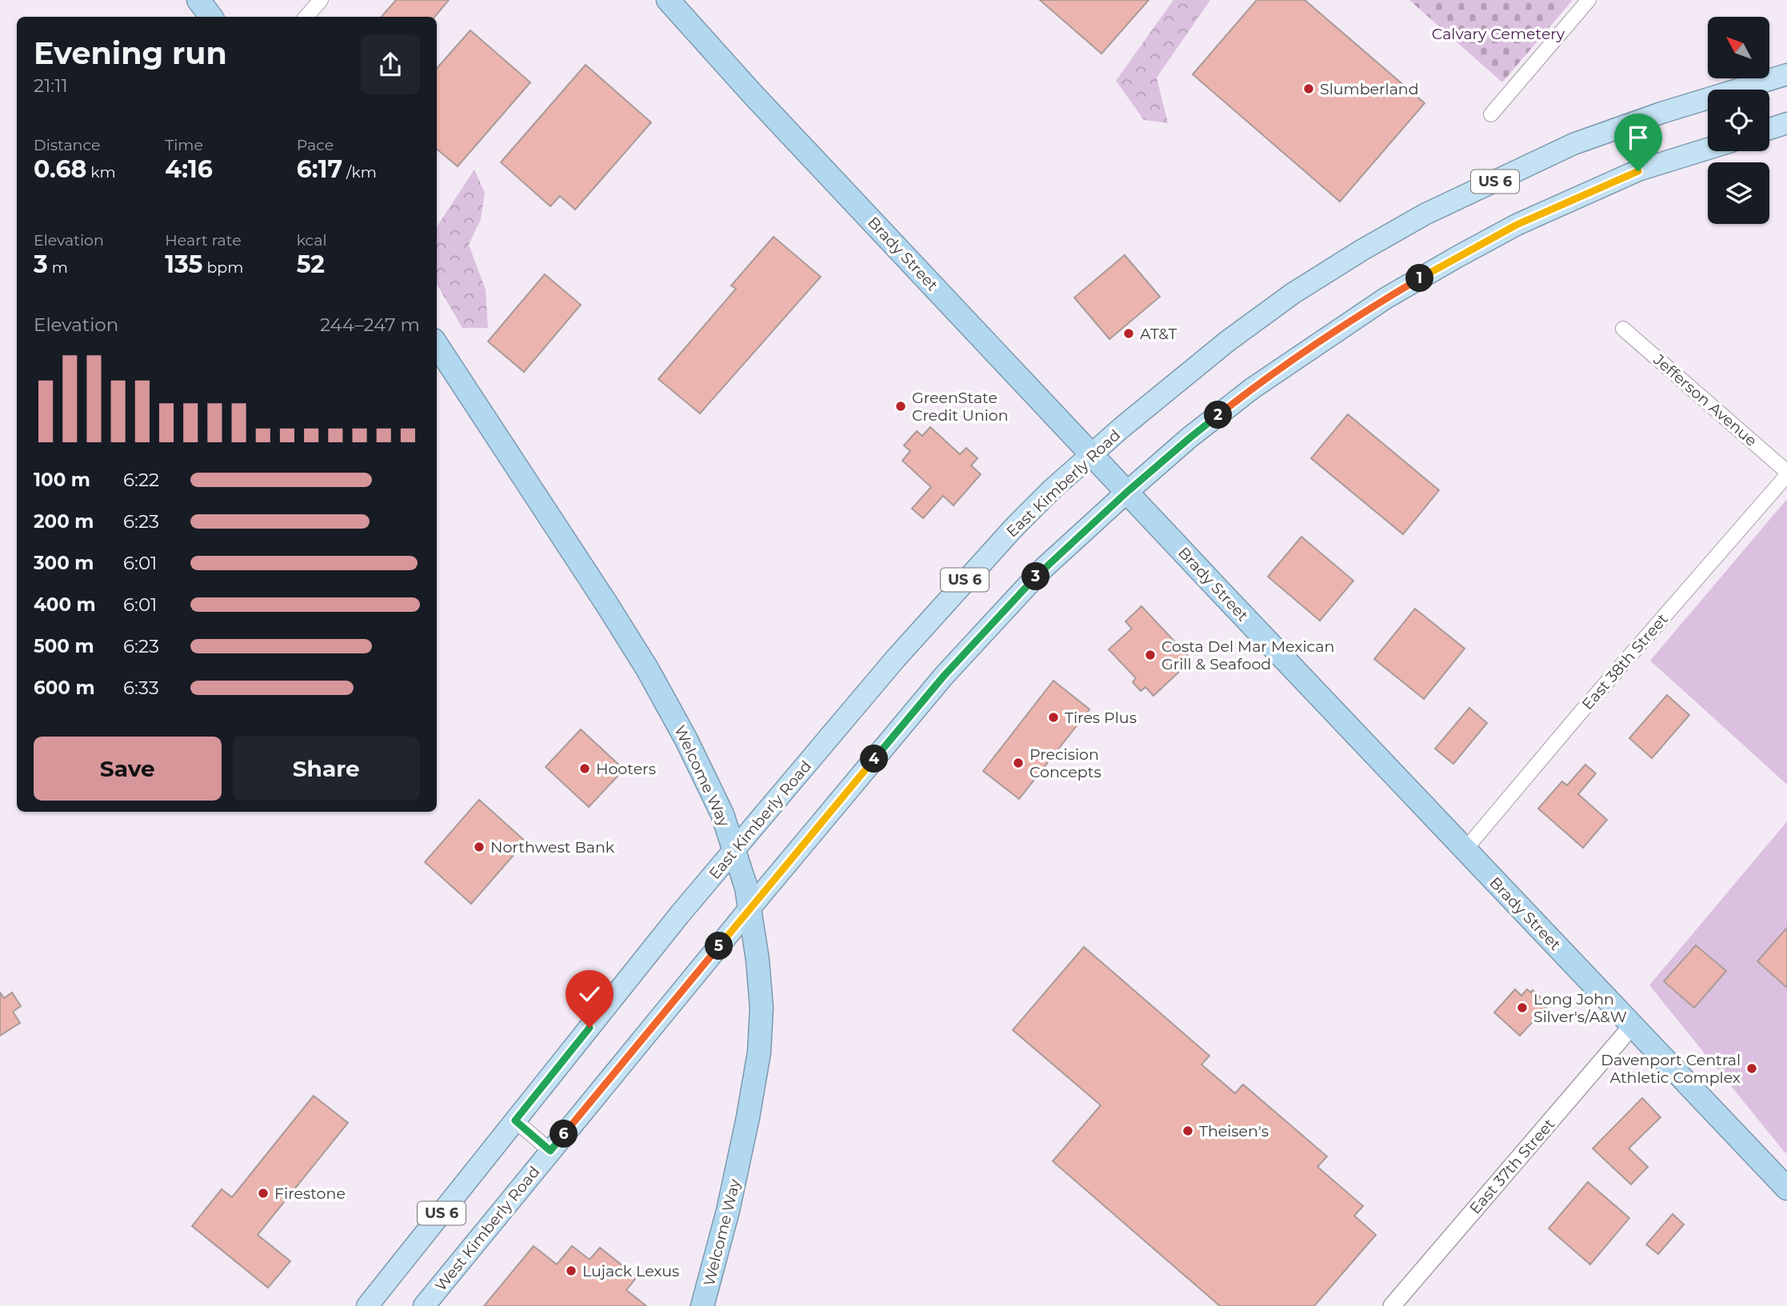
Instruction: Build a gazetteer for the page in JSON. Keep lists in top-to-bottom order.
{
  "streets": {
    "highway": ["Brady Street", "Welcome Way"],
    "main road": ["US 6", "East Kimberly Road", "West Kimberly Road"],
    "street": ["Jefferson Avenue", "East 38th Street", "East 37th Street"]
  },
  "crossings": [
    ["US 6", "Brady Street"],
    ["US 6", "East Kimberly Road"],
    ["US 6", "Welcome Way"],
    ["US 6", "West Kimberly Road"],
    ["Brady Street", "East Kimberly Road"],
    ["Brady Street", "East 38th Street"],
    ["Brady Street", "East 37th Street"],
    ["Jefferson Avenue", "East 38th Street"],
    ["East Kimberly Road", "Welcome Way"]
  ],
  "parks": ["Calvary Cemetery"],
  "places": [
    "Slumberland",
    "AT&T",
    "GreenState Credit Union",
    "Costa Del Mar Mexican Grill & Seafood",
    "Tires Plus",
    "Precision Concepts",
    "Hooters",
    "Northwest Bank",
    "Long John Silver's/A&W",
    "Davenport Central Athletic Complex",
    "Theisen's",
    "Firestone",
    "Lujack Lexus"
  ],
  "north": "top left",
  "page": {
    "heading": ["Evening run", "21:11"],
    "stats": [
      ["Distance", "0.68 km"],
      ["Time", "4:16"],
      ["Pace", "6:17 /km"],
      ["Elevation", "3 m"],
      ["Heart rate", "135 bpm"],
      ["kcal", "52"]
    ],
    "pins": [
      "1",
      "2",
      "3",
      "4",
      "5",
      "6"
    ],
    "chart": ["Elevation", "244–247 m"],
    "list": [
      {
        "name": "100 m",
        "note": "6:22"
      },
      {
        "name": "200 m",
        "note": "6:23"
      },
      {
        "name": "300 m",
        "note": "6:01"
      },
      {
        "name": "400 m",
        "note": "6:01"
      },
      {
        "name": "500 m",
        "note": "6:23"
      },
      {
        "name": "600 m",
        "note": "6:33"
      }
    ],
    "buttons": ["Save", "Share"]
  }
}
